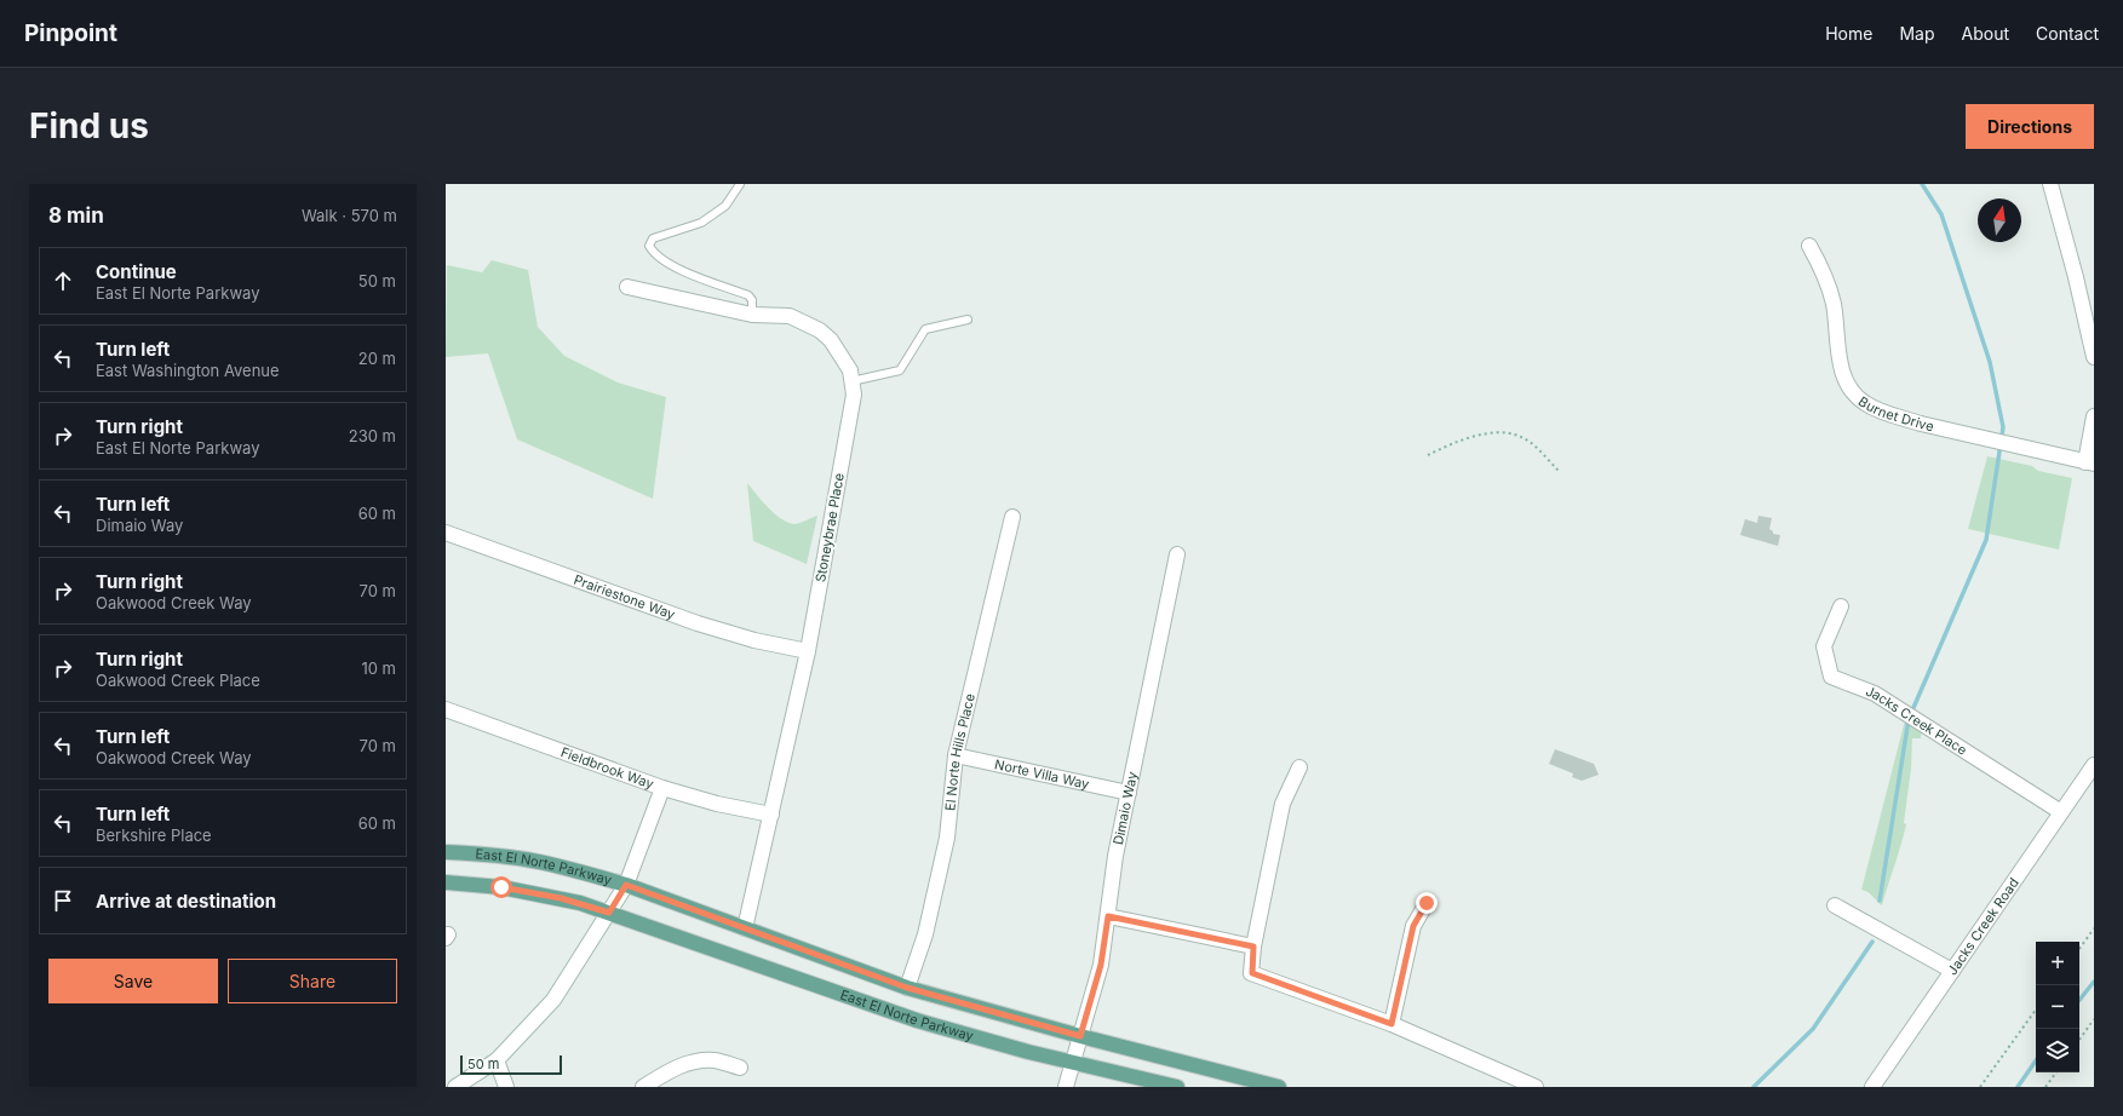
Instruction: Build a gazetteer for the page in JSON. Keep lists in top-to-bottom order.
{
  "streets": {
    "main road": ["East El Norte Parkway"],
    "street": [
      "Burnet Drive",
      "Stoneybrae Place",
      "Prairiestone Way",
      "Jacks Creek Place",
      "El Norte Hills Place",
      "Fieldbrook Way",
      "Norte Villa Way",
      "Dimaio Way",
      "Jacks Creek Road"
    ]
  },
  "crossings": [
    ["Stoneybrae Place", "Prairiestone Way"],
    ["Stoneybrae Place", "Fieldbrook Way"],
    ["Stoneybrae Place", "East El Norte Parkway"],
    ["Jacks Creek Place", "Jacks Creek Road"],
    ["El Norte Hills Place", "Norte Villa Way"],
    ["El Norte Hills Place", "East El Norte Parkway"],
    ["Norte Villa Way", "Dimaio Way"],
    ["Dimaio Way", "East El Norte Parkway"]
  ],
  "scale_bar": "50 m",
  "north": "top",
  "page": {
    "header": "Pinpoint",
    "nav": [
      "Home",
      "Map",
      "About",
      "Contact"
    ],
    "buttons": [
      "Directions",
      ["Save", "Share"]
    ],
    "title": "Find us",
    "heading": ["8 min", "Walk · 570 m"],
    "list": [
      ["Continue", "East El Norte Parkway", "50 m"],
      ["Turn left", "East Washington Avenue", "20 m"],
      ["Turn right", "East El Norte Parkway", "230 m"],
      ["Turn left", "Dimaio Way", "60 m"],
      ["Turn right", "Oakwood Creek Way", "70 m"],
      ["Turn right", "Oakwood Creek Place", "10 m"],
      ["Turn left", "Oakwood Creek Way", "70 m"],
      ["Turn left", "Berkshire Place", "60 m"],
      "Arrive at destination"
    ],
    "map_buttons": ["+", "−"],
    "scale": "50 m"
  }
}
